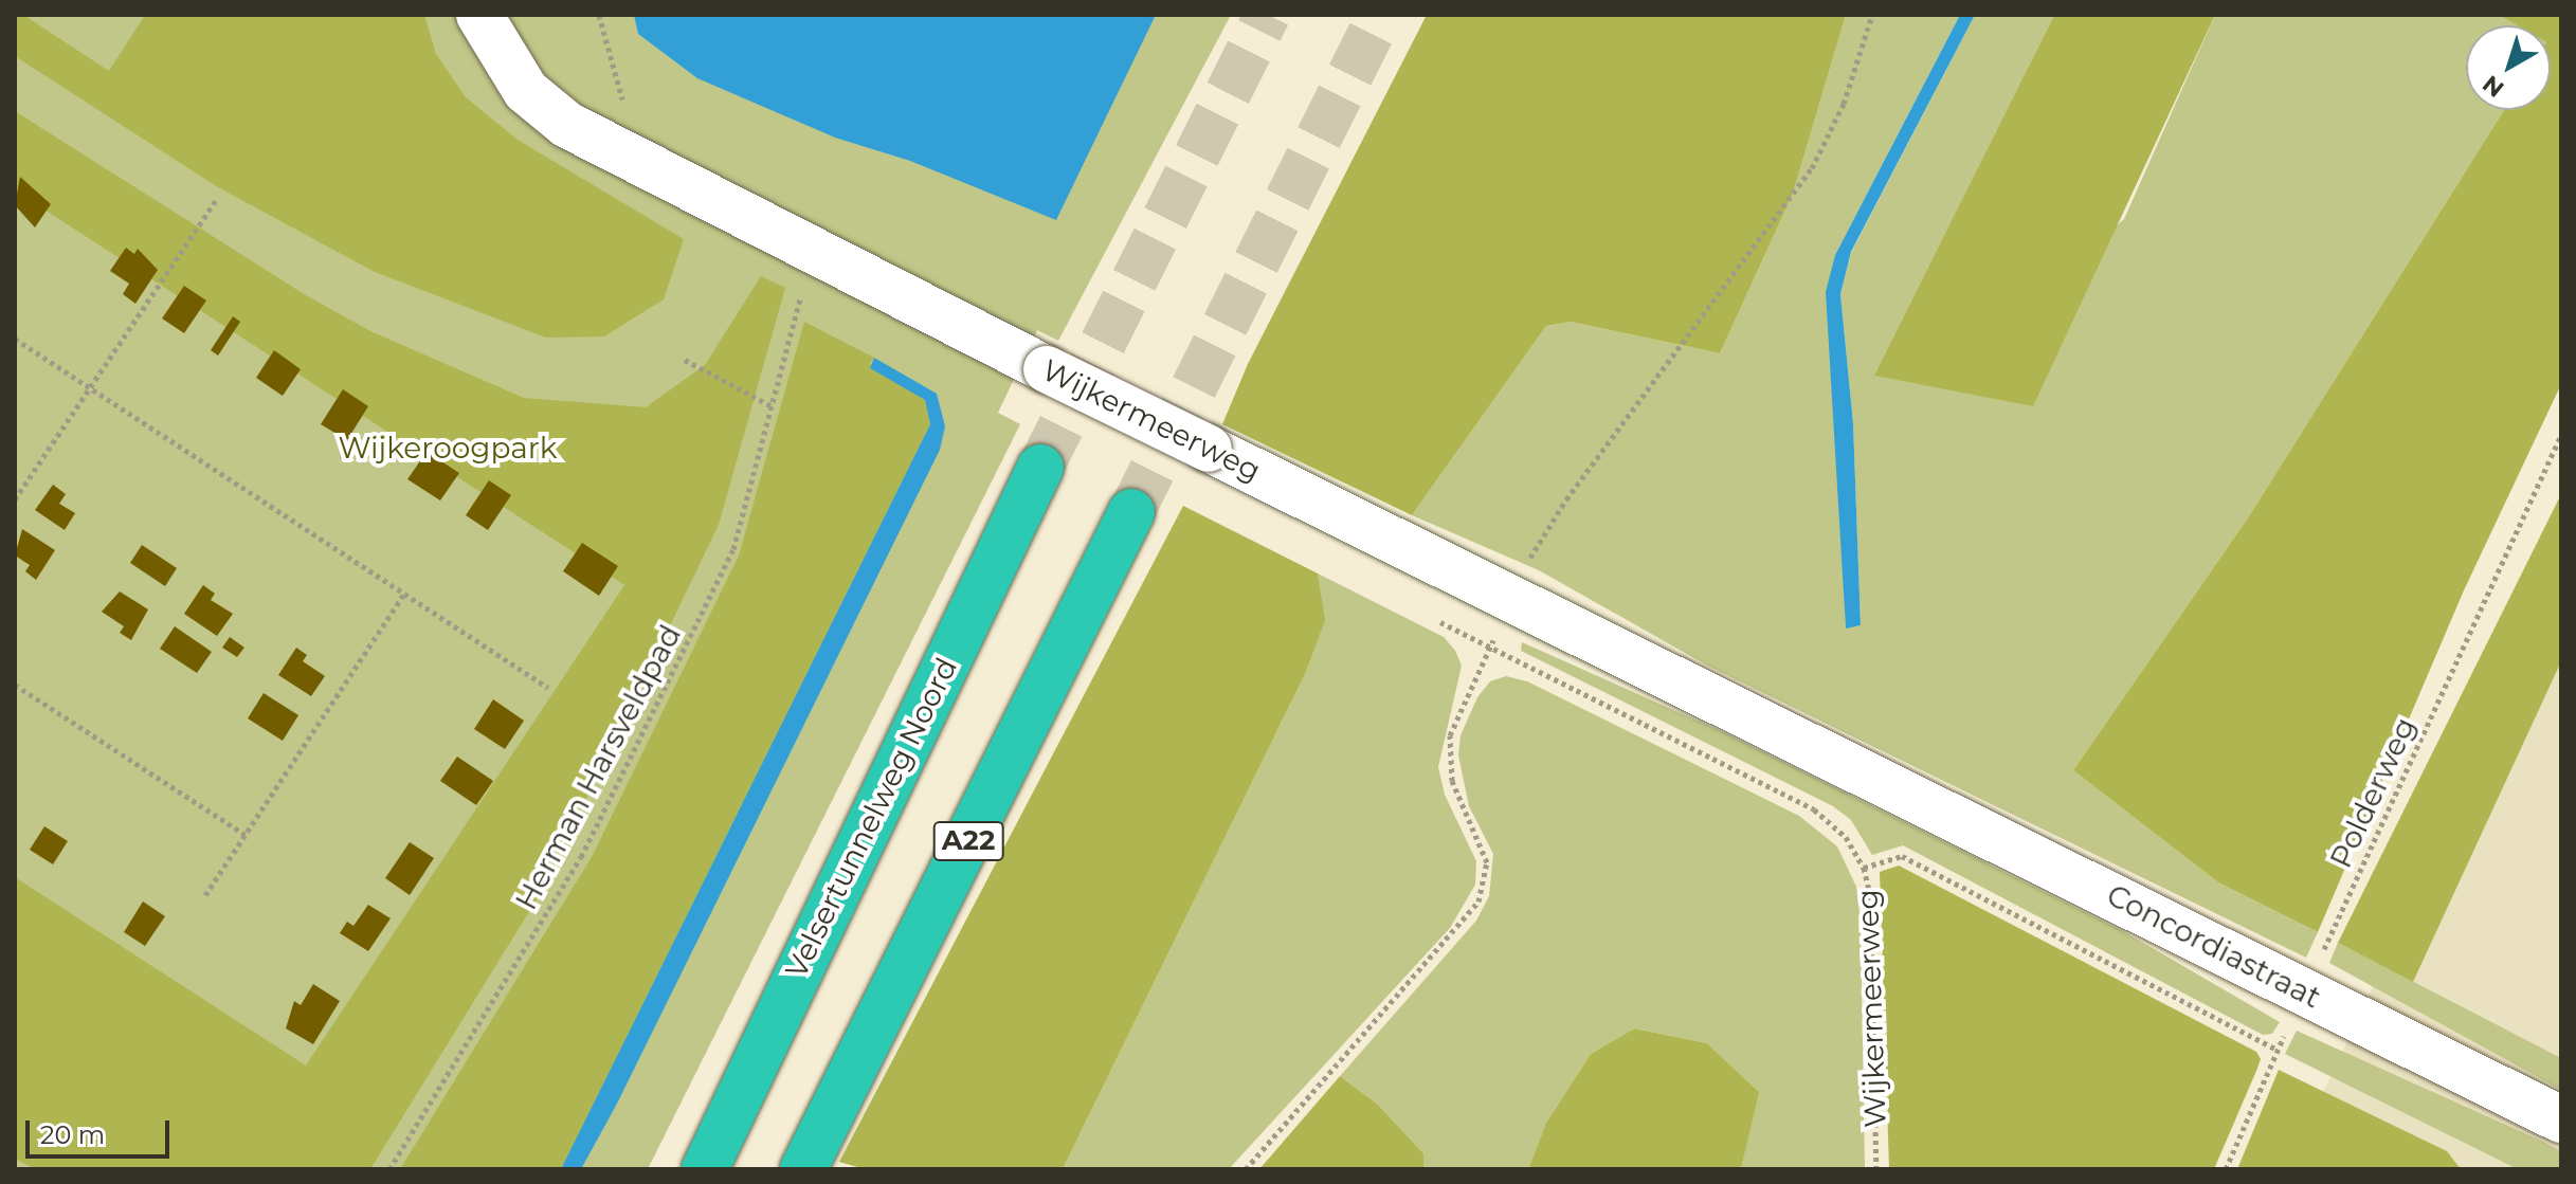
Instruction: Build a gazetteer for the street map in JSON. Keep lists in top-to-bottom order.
{
  "streets": {
    "highway": ["Velsertunnelweg Noord", "A22"],
    "street": ["Wijkermeerweg", "Concordiastraat"],
    "path": ["Herman Harsveldpad", "Polderweg"]
  },
  "crossings": [
    ["Wijkermeerweg", "Herman Harsveldpad"],
    ["Wijkermeerweg", "Concordiastraat"],
    ["Polderweg", "Concordiastraat"]
  ],
  "parks": ["Wijkeroogpark"],
  "scale_bar": "20 m",
  "north": "bottom left"
}
